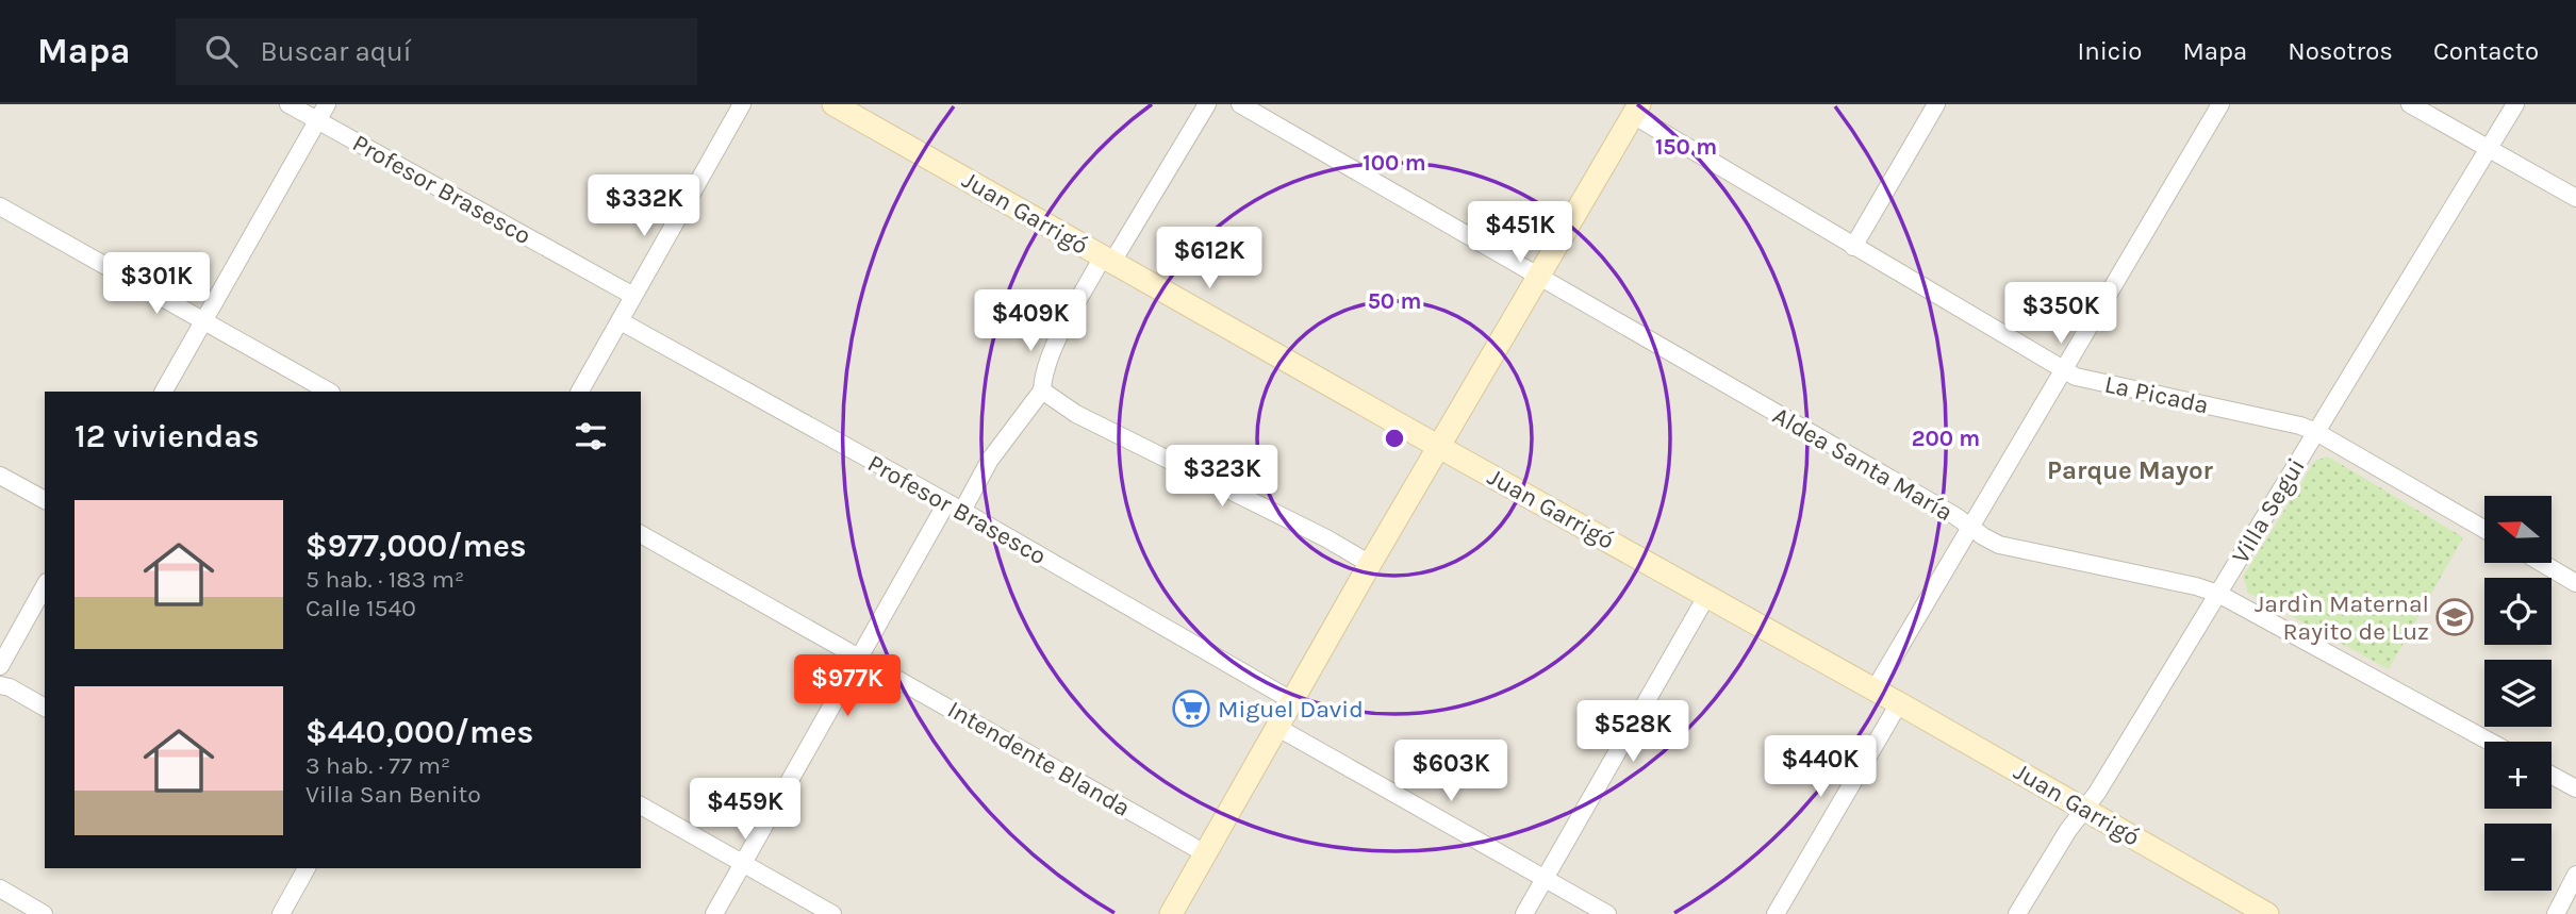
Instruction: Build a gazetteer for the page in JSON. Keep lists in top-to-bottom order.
{
  "streets": {
    "street": [
      "Profesor Brasesco",
      "Juan Garrigó",
      "La Picada",
      "Aldea Santa María",
      "Villa Segui",
      "Intendente Blanda"
    ]
  },
  "crossings": [
    ["Juan Garrigó", "Villa Segui"],
    ["La Picada", "Villa Segui"],
    ["Aldea Santa María", "Villa Segui"]
  ],
  "districts": ["Parque Mayor"],
  "places": {
    "school or university": ["Jardìn Maternal Rayito de Luz"],
    "supermarket": ["Miguel David"]
  },
  "north": "left",
  "page": {
    "header": "Mapa",
    "search": "Buscar aquí",
    "nav": [
      "Inicio",
      "Mapa",
      "Nosotros",
      "Contacto"
    ],
    "price": [
      "$332K",
      "$451K",
      "$612K",
      "$301K",
      "$350K",
      "$409K",
      "$323K",
      "$977K",
      "$528K",
      "$440K",
      "$603K",
      "$459K"
    ],
    "heading": "12 viviendas",
    "list": [
      {
        "name": "$977,000/mes",
        "note": "5 hab. · 183 m² · Calle 1540"
      },
      {
        "name": "$440,000/mes",
        "note": "3 hab. · 77 m² · Villa San Benito"
      }
    ],
    "map_buttons": ["+", "−"]
  },
  "rings": [
    "150 m",
    "100 m",
    "50 m",
    "200 m"
  ]
}
